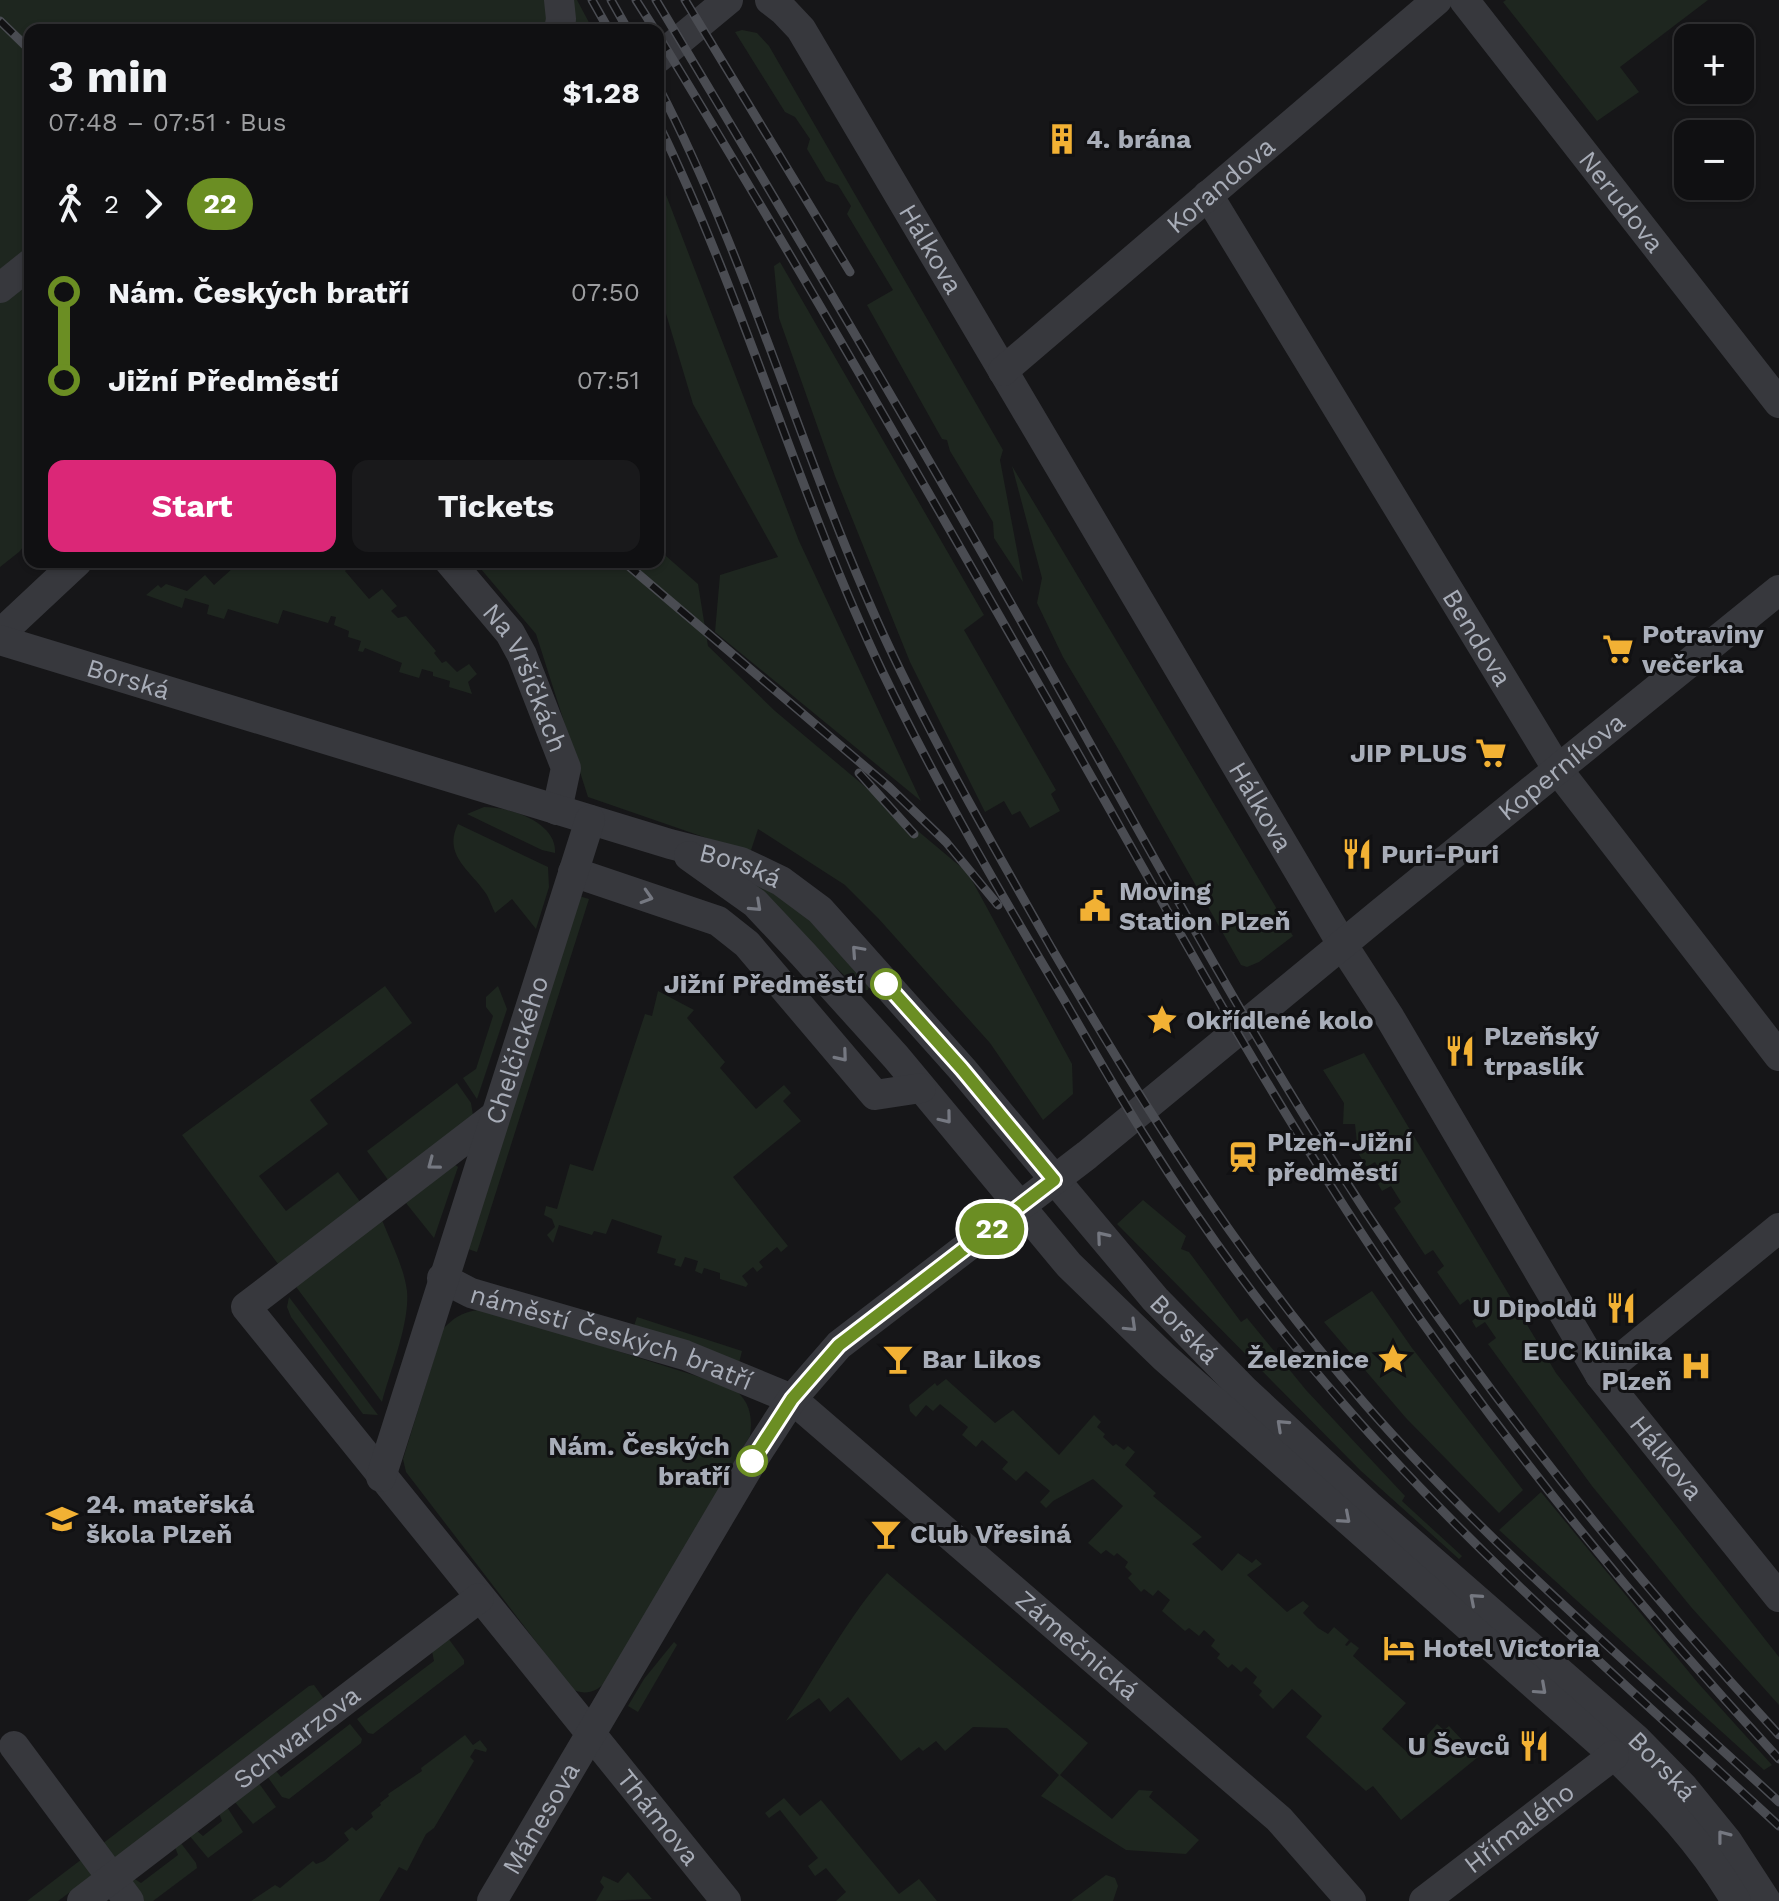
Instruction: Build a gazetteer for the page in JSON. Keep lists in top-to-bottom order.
{
  "streets": {
    "street": [
      "Korandova",
      "Nerudova",
      "Hálkova",
      "Bendova",
      "Borská",
      "Na Vršíčkách",
      "Koperníkova",
      "Chelčického",
      "náměstí Českých bratří",
      "Zámečnická",
      "Schwarzova",
      "Mánesova",
      "Thámova",
      "Hřímalého"
    ]
  },
  "crossings": [
    ["Korandova", "Hálkova"],
    ["Korandova", "Bendova"],
    ["Hálkova", "Koperníkova"],
    ["Bendova", "Koperníkova"],
    ["Borská", "Na Vršíčkách"],
    ["Borská", "Koperníkova"],
    ["Borská", "Chelčického"],
    ["Borská", "Hřímalého"],
    ["Koperníkova", "náměstí Českých bratří"],
    ["Koperníkova", "Zámečnická"],
    ["Chelčického", "náměstí Českých bratří"],
    ["náměstí Českých bratří", "Zámečnická"],
    ["náměstí Českých bratří", "Mánesova"],
    ["náměstí Českých bratří", "Thámova"],
    ["Mánesova", "Thámova"]
  ],
  "places": {
    "building": ["4. brána"],
    "supermarket": ["Potraviny večerka", "JIP PLUS"],
    "restaurant": [
      "Puri-Puri",
      "Plzeňský trpaslík",
      "U Dipoldů",
      "U Ševců"
    ],
    "public building": ["Moving Station Plzeň"],
    "other": ["Jižní Předměstí", "Nám. Českých bratří"],
    "place": ["Okřídlené kolo", "Železnice"],
    "station": ["Plzeň-Jižní předměstí"],
    "bar": ["Bar Likos", "Club Vřesiná"],
    "hospital": ["EUC Klinika Plzeň"],
    "school or university": ["24. mateřská škola Plzeň"],
    "hotel": ["Hotel Victoria"]
  },
  "lines": ["bus line 22"],
  "page": {
    "on_map": "22",
    "map_buttons": ["+", "−"],
    "heading": ["3 min", "07:48 – 07:51 · Bus", "$1.28"],
    "legs": ["2", "22"],
    "list": [
      {
        "name": "Nám. Českých bratří",
        "value": "07:50"
      },
      {
        "name": "Jižní Předměstí",
        "value": "07:51"
      }
    ],
    "buttons": ["Start", "Tickets"]
  }
}
